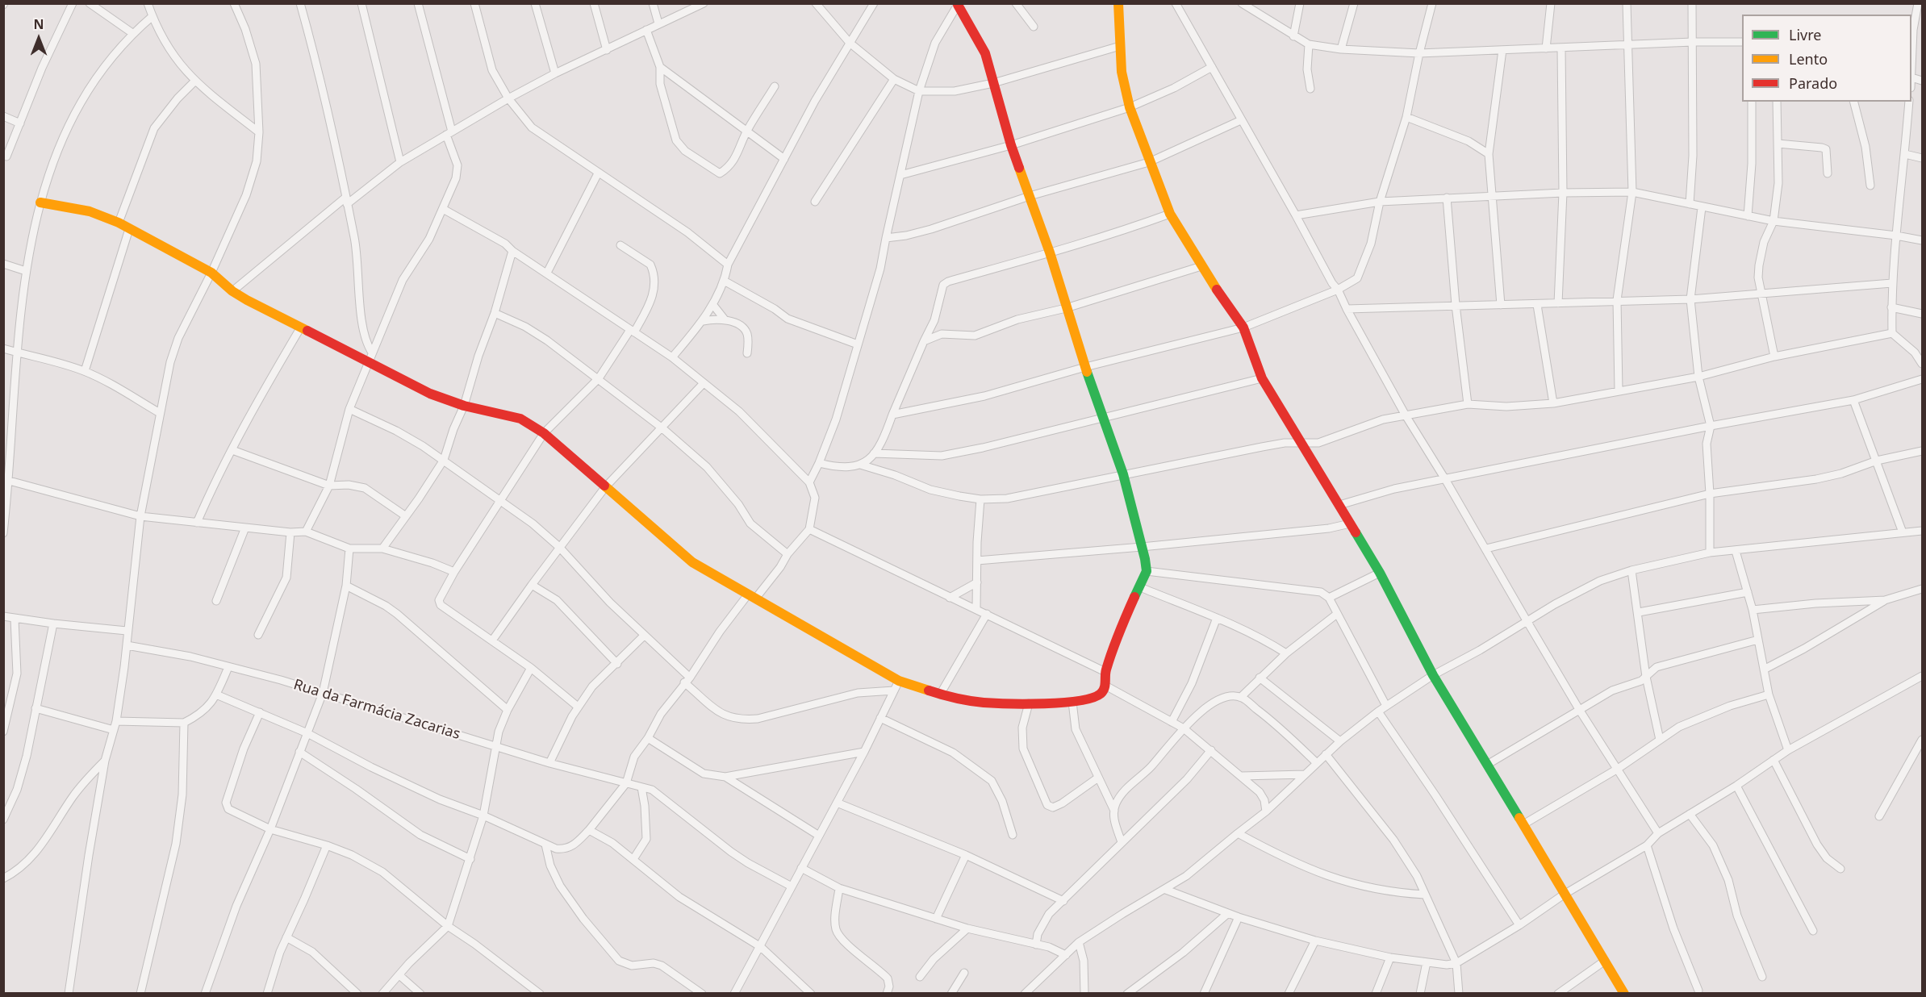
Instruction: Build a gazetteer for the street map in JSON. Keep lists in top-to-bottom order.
{
  "streets": {
    "street": ["Rua da Farmácia Zacarias"]
  },
  "legend": ["Livre", "Lento", "Parado"],
  "north": "top"
}
